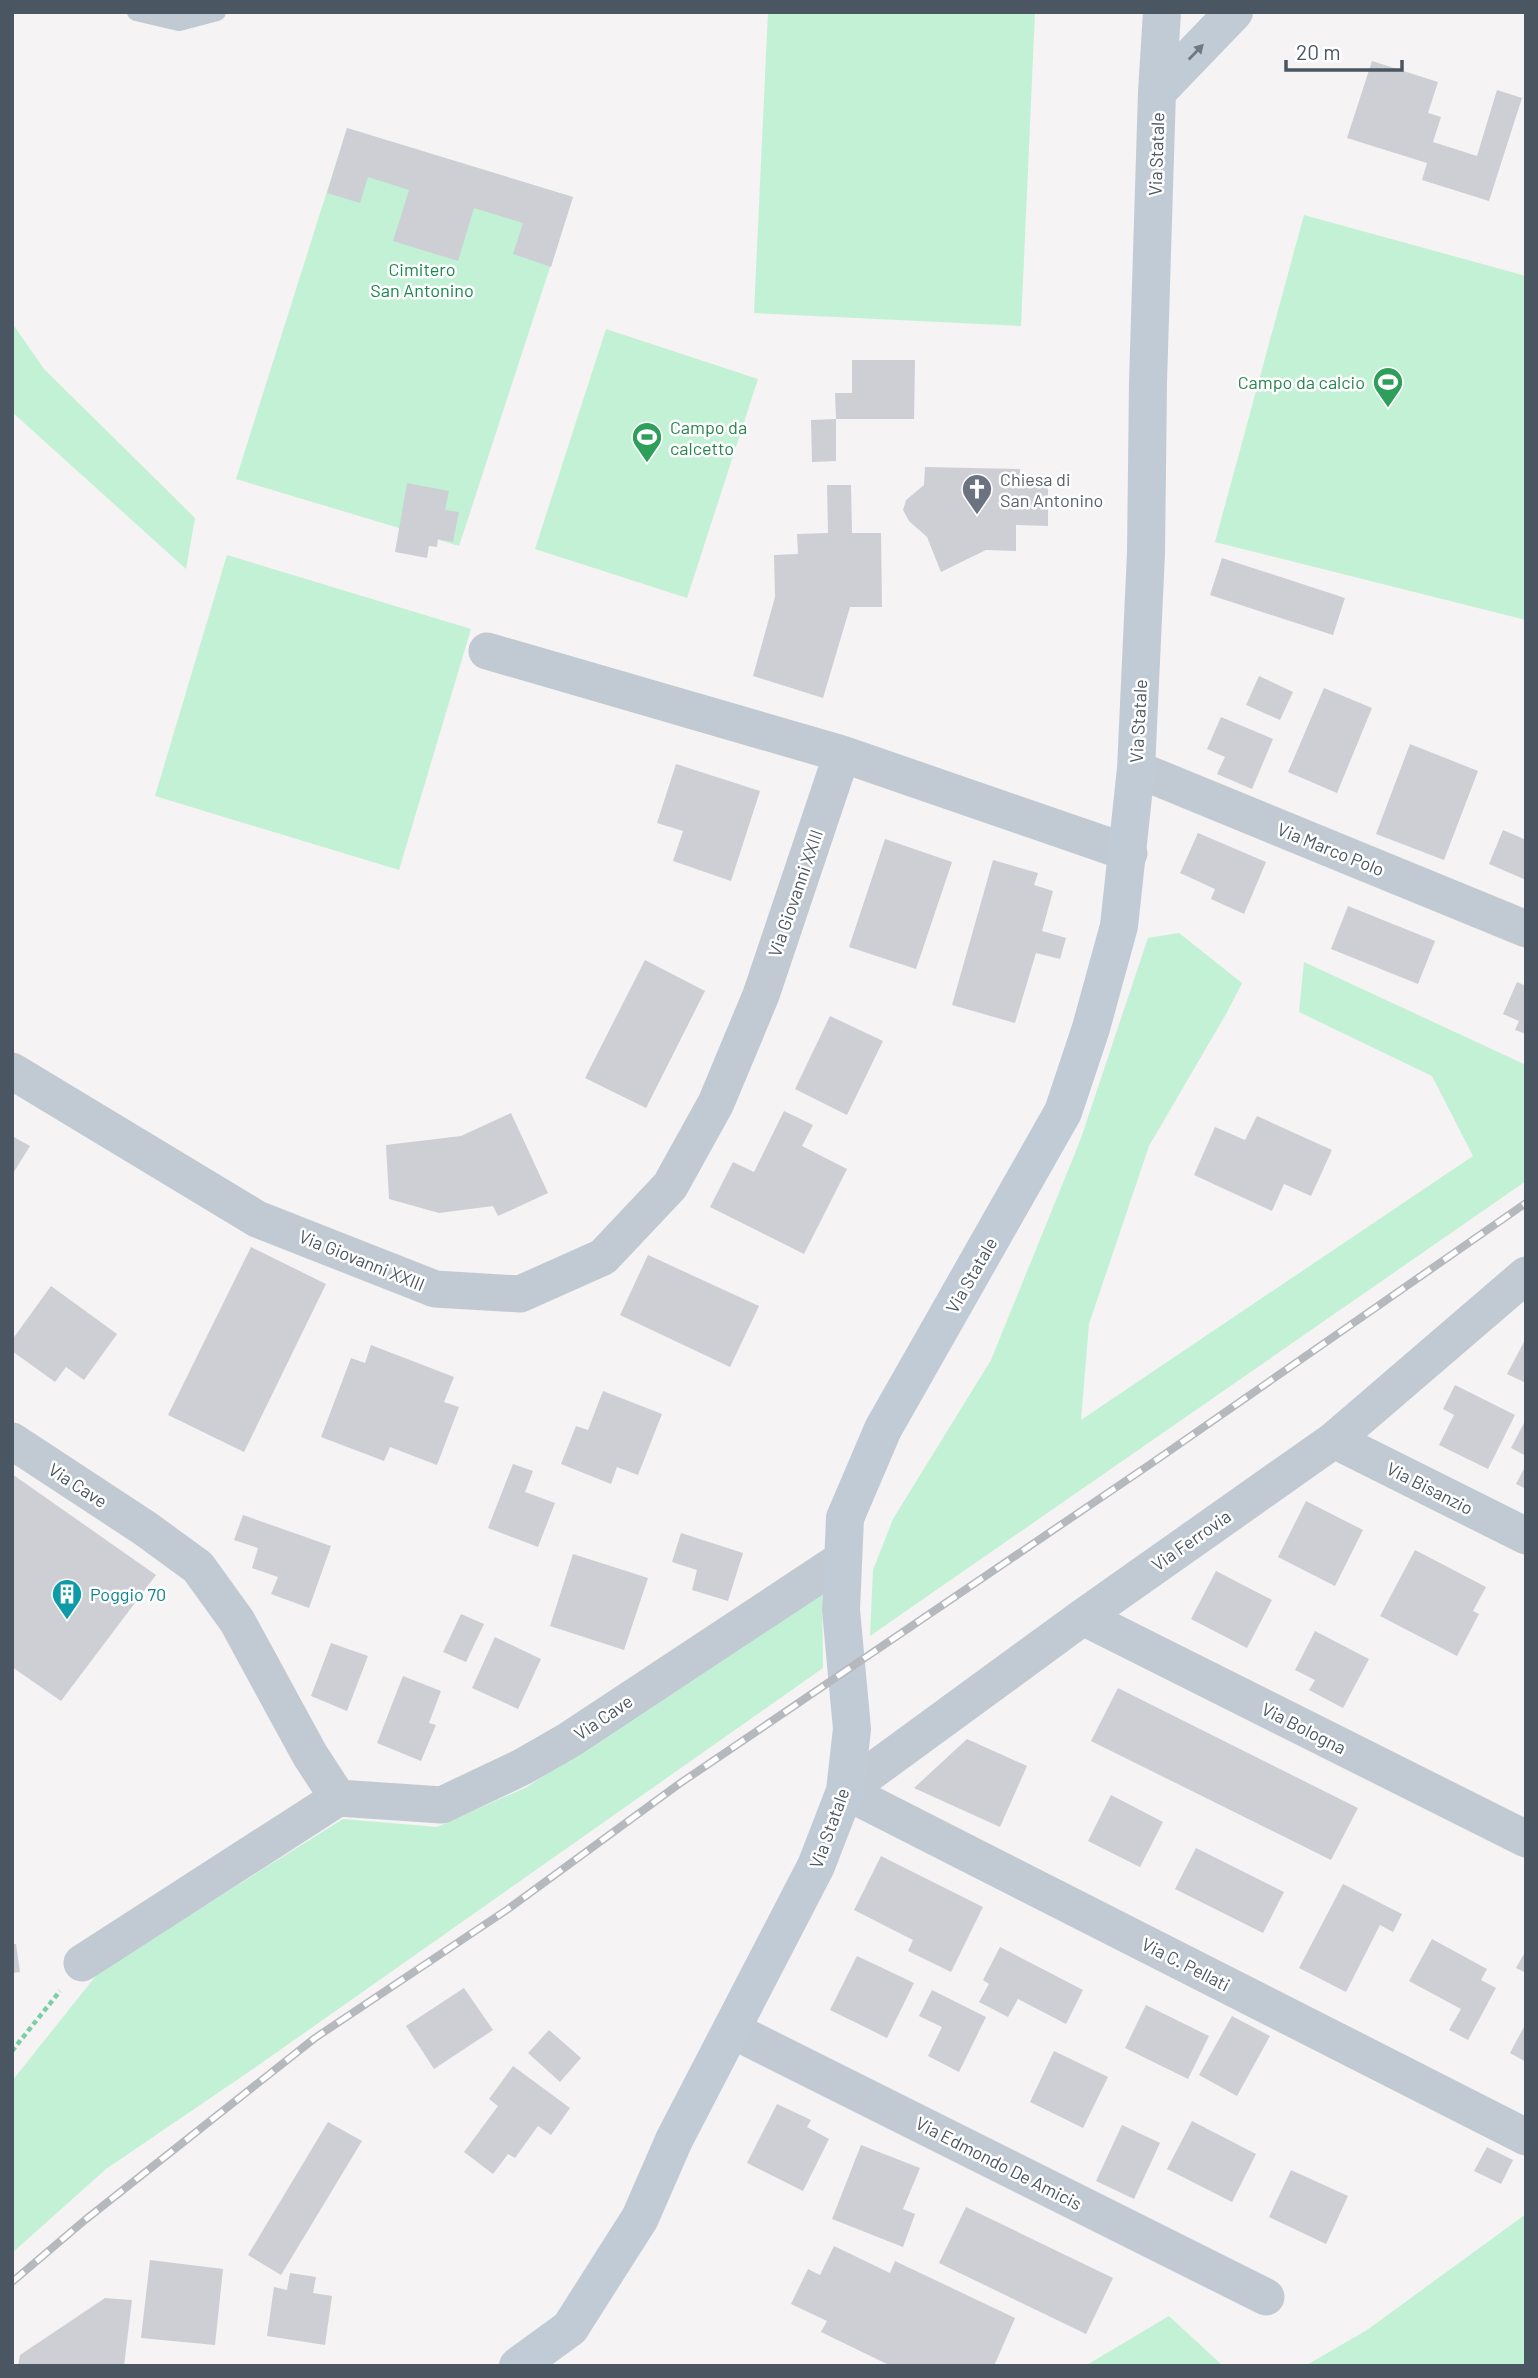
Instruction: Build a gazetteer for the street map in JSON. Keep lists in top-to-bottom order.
{
  "streets": {
    "street": [
      "Via Statale",
      "Via Marco Polo",
      "Via Giovanni XXIII",
      "Via Cave",
      "Via Bisanzio",
      "Via Ferrovia",
      "Via Bologna",
      "Via C. Pellati",
      "Via Edmondo De Amicis"
    ]
  },
  "crossings": [
    ["Via Statale", "Via Marco Polo"],
    ["Via Statale", "Via Cave"],
    ["Via Statale", "Via Ferrovia"],
    ["Via Statale", "Via C. Pellati"],
    ["Via Statale", "Via Edmondo De Amicis"],
    ["Via Bisanzio", "Via Ferrovia"],
    ["Via Ferrovia", "Via Bologna"],
    ["Via Ferrovia", "Via C. Pellati"]
  ],
  "parks": ["Cimitero San Antonino"],
  "places": {
    "sports": ["Campo da calcio", "Campo da calcetto"],
    "church": ["Chiesa di San Antonino"],
    "building": ["Poggio 70"]
  },
  "scale_bar": "20 m"
}
